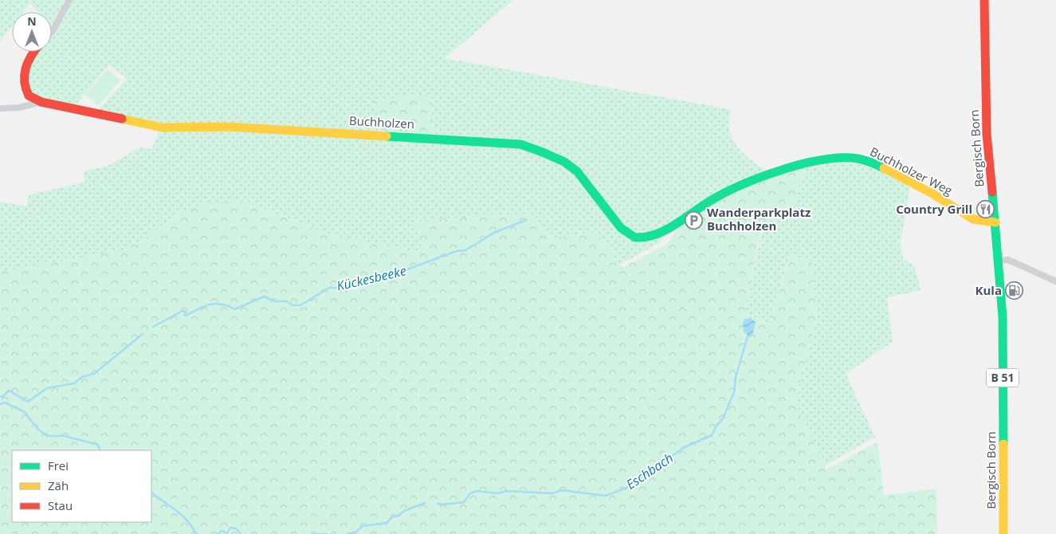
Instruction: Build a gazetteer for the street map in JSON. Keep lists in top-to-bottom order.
{
  "streets": {
    "street": [
      "Buchholzen",
      "Bergisch Born",
      "Buchholzer Weg",
      "B 51"
    ]
  },
  "crossings": [
    ["Buchholzen", "Buchholzer Weg"],
    ["Bergisch Born", "Buchholzer Weg"]
  ],
  "water": ["Kückesbeeke", "Eschbach"],
  "places": {
    "restaurant": ["Country Grill"],
    "parking": ["Wanderparkplatz Buchholzen"],
    "fuel station": ["Kula"]
  },
  "legend": ["Frei", "Zäh", "Stau"],
  "north": "top"
}
